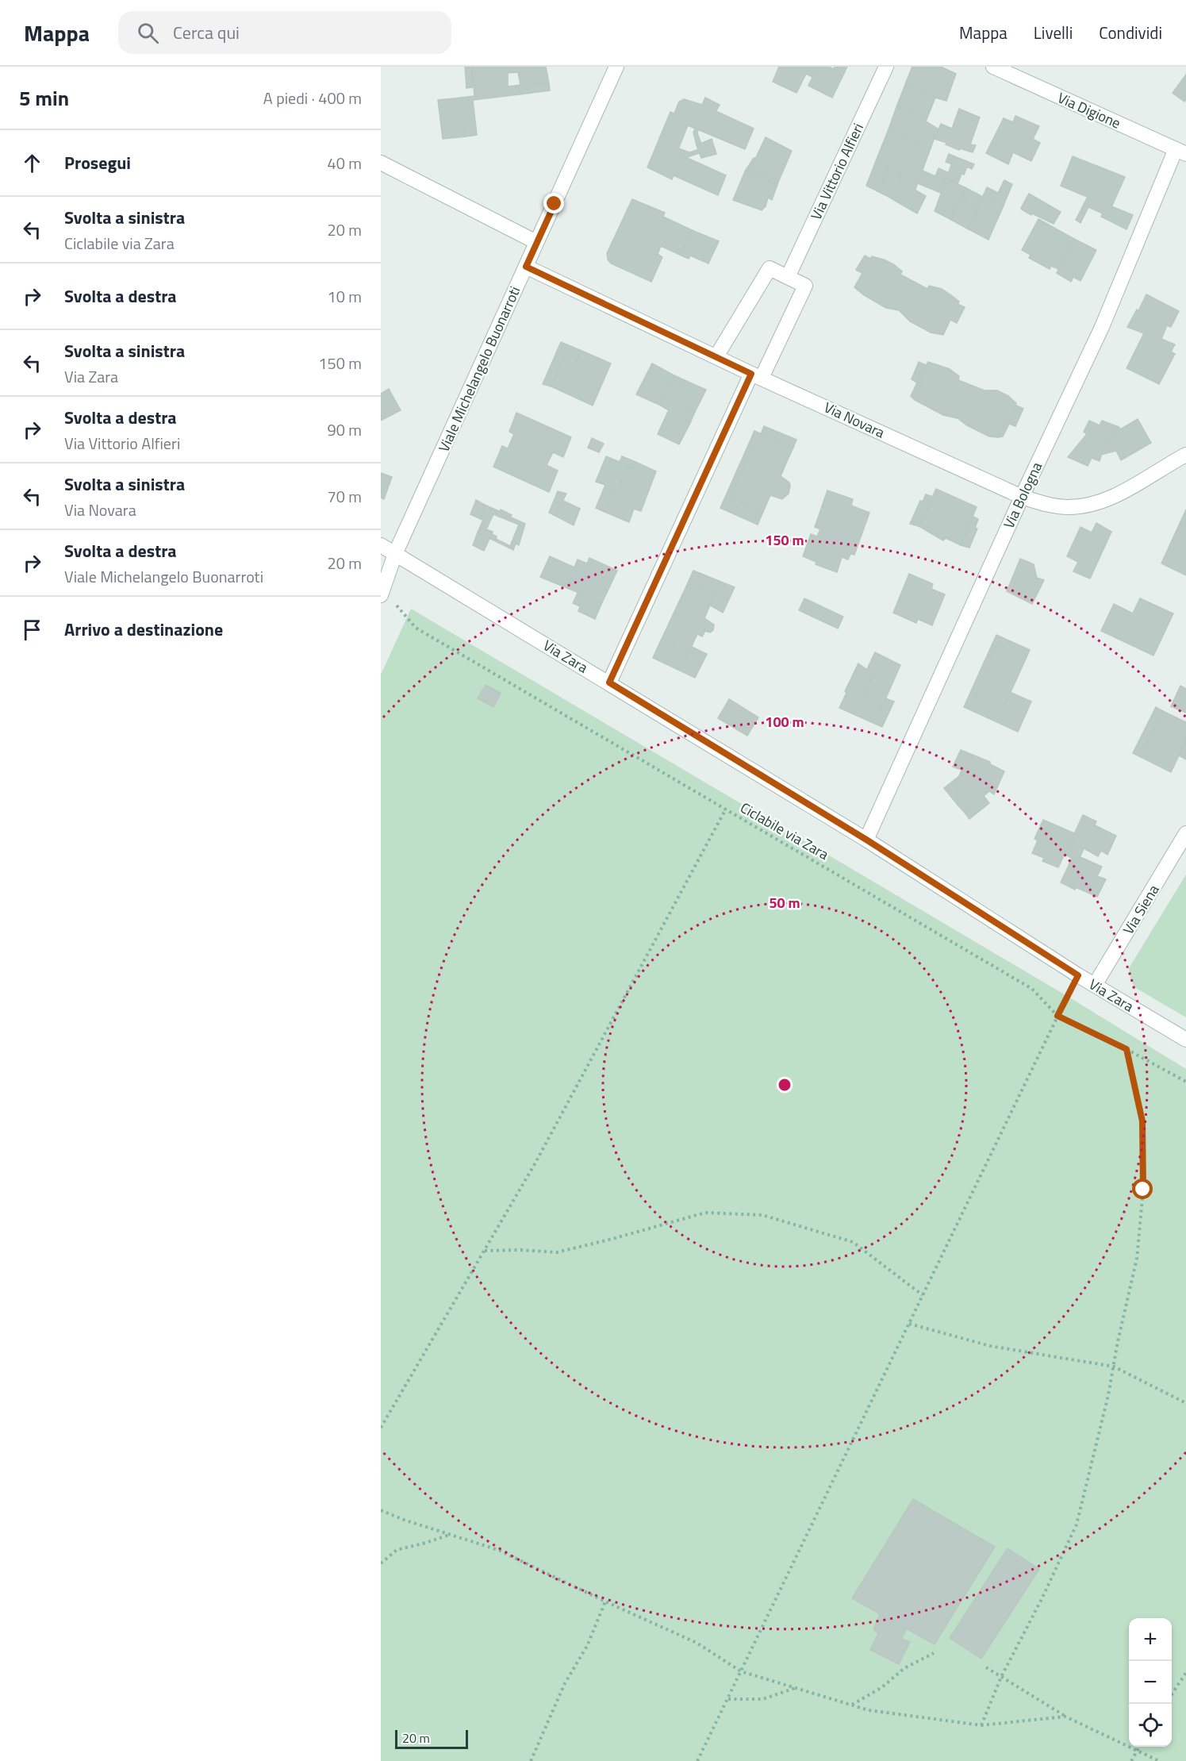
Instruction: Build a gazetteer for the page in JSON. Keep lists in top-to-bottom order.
{
  "streets": {
    "street": [
      "Via Digione",
      "Via Vittorio Alfieri",
      "Viale Michelangelo Buonarroti",
      "Via Novara",
      "Via Bologna",
      "Via Zara",
      "Via Siena"
    ],
    "path": ["Ciclabile via Zara"]
  },
  "crossings": [
    ["Via Digione", "Via Bologna"],
    ["Viale Michelangelo Buonarroti", "Via Novara"],
    ["Viale Michelangelo Buonarroti", "Via Zara"],
    ["Viale Michelangelo Buonarroti", "Ciclabile via Zara"],
    ["Via Novara", "Via Bologna"],
    ["Via Bologna", "Via Zara"],
    ["Via Zara", "Via Siena"]
  ],
  "scale_bar": "20 m",
  "page": {
    "header": "Mappa",
    "search": "Cerca qui",
    "nav": ["Mappa", "Livelli", "Condividi"],
    "heading": ["5 min", "A piedi · 400 m"],
    "list": [
      ["Prosegui", "40 m"],
      ["Svolta a sinistra", "Ciclabile via Zara", "20 m"],
      ["Svolta a destra", "10 m"],
      ["Svolta a sinistra", "Via Zara", "150 m"],
      ["Svolta a destra", "Via Vittorio Alfieri", "90 m"],
      ["Svolta a sinistra", "Via Novara", "70 m"],
      ["Svolta a destra", "Viale Michelangelo Buonarroti", "20 m"],
      "Arrivo a destinazione"
    ],
    "map_buttons": ["+", "−"],
    "scale": "20 m"
  },
  "rings": ["150 m", "100 m", "50 m"]
}
